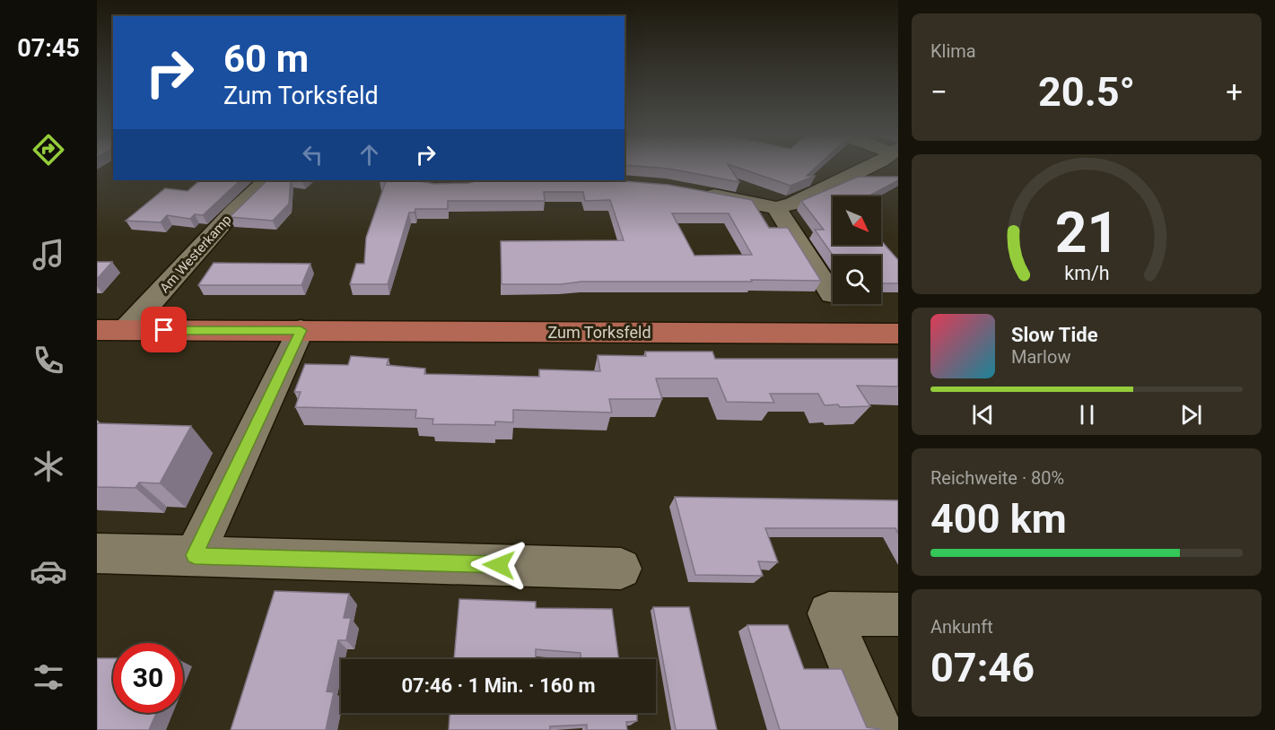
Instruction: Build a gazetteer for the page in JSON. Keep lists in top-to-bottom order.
{
  "streets": {
    "main road": ["Zum Torksfeld"],
    "street": ["Am Westerkamp"]
  },
  "crossings": [
    ["Am Westerkamp", "Zum Torksfeld"]
  ],
  "north": "bottom right",
  "page": {
    "tabs": "07:45",
    "tile": [
      "Klima",
      ["Reichweite · 80%", "400 km"],
      ["Ankunft", "07:46"]
    ],
    "turn": ["60 m", "Zum Torksfeld"],
    "heat": ["−", "20.5°", "+"],
    "song": ["Slow Tide", "Marlow"],
    "limit": "30",
    "trip": "07:46 · 1 Min. · 160 m",
    "gauge": ["21", "km/h"]
  }
}
